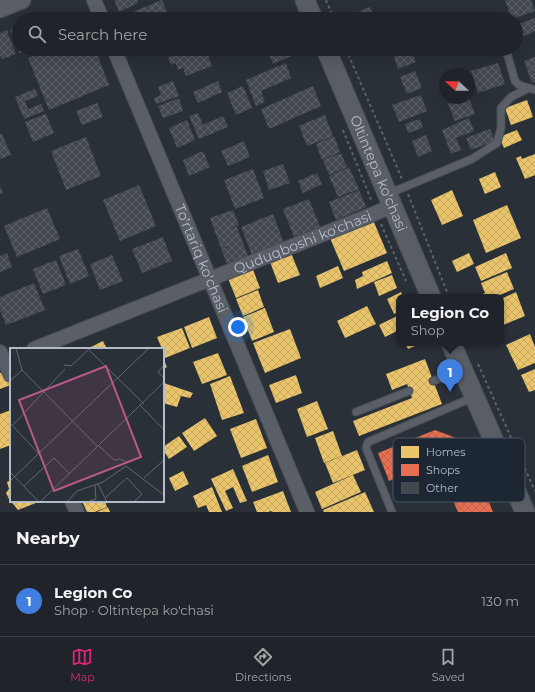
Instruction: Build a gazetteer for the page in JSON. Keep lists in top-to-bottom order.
{
  "streets": {
    "main road": ["Oltintepa ko'chasi"],
    "street": ["Quduqboshi ko'chasi", "To'rtariq ko'chasi"]
  },
  "crossings": [
    ["Oltintepa ko'chasi", "Quduqboshi ko'chasi"],
    ["Quduqboshi ko'chasi", "To'rtariq ko'chasi"]
  ],
  "legend": ["Homes", "Shops", "Other"],
  "north": "left",
  "page": {
    "search": "Search here",
    "popup": ["Legion Co", "Shop"],
    "pins": "1",
    "heading": "Nearby",
    "list": [
      {
        "mark": "1",
        "name": "Legion Co",
        "note": "Shop · Oltintepa ko'chasi",
        "value": "130 m"
      }
    ],
    "nav": ["Map", "Directions", "Saved"]
  }
}
